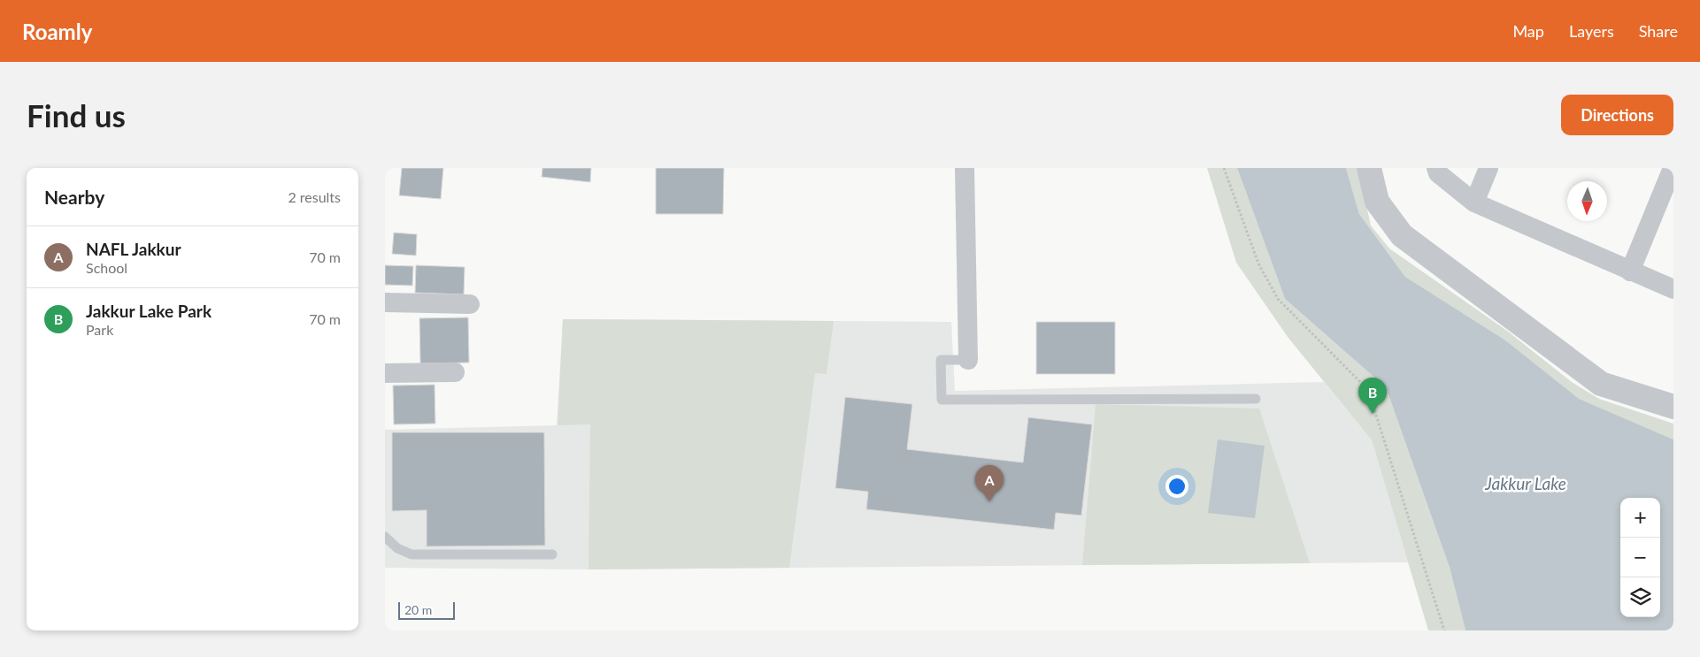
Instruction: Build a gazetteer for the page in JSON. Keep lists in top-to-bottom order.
{
  "water": ["Jakkur Lake"],
  "scale_bar": "20 m",
  "north": "bottom",
  "page": {
    "header": "Roamly",
    "nav": ["Map", "Layers", "Share"],
    "buttons": "Directions",
    "title": "Find us",
    "heading": ["Nearby", "2 results"],
    "list": [
      {
        "mark": "A",
        "name": "NAFL Jakkur",
        "note": "School",
        "value": "70 m"
      },
      {
        "mark": "B",
        "name": "Jakkur Lake Park",
        "note": "Park",
        "value": "70 m"
      }
    ],
    "pins": ["B", "A"],
    "map_buttons": ["+", "−"],
    "scale": "20 m"
  }
}
